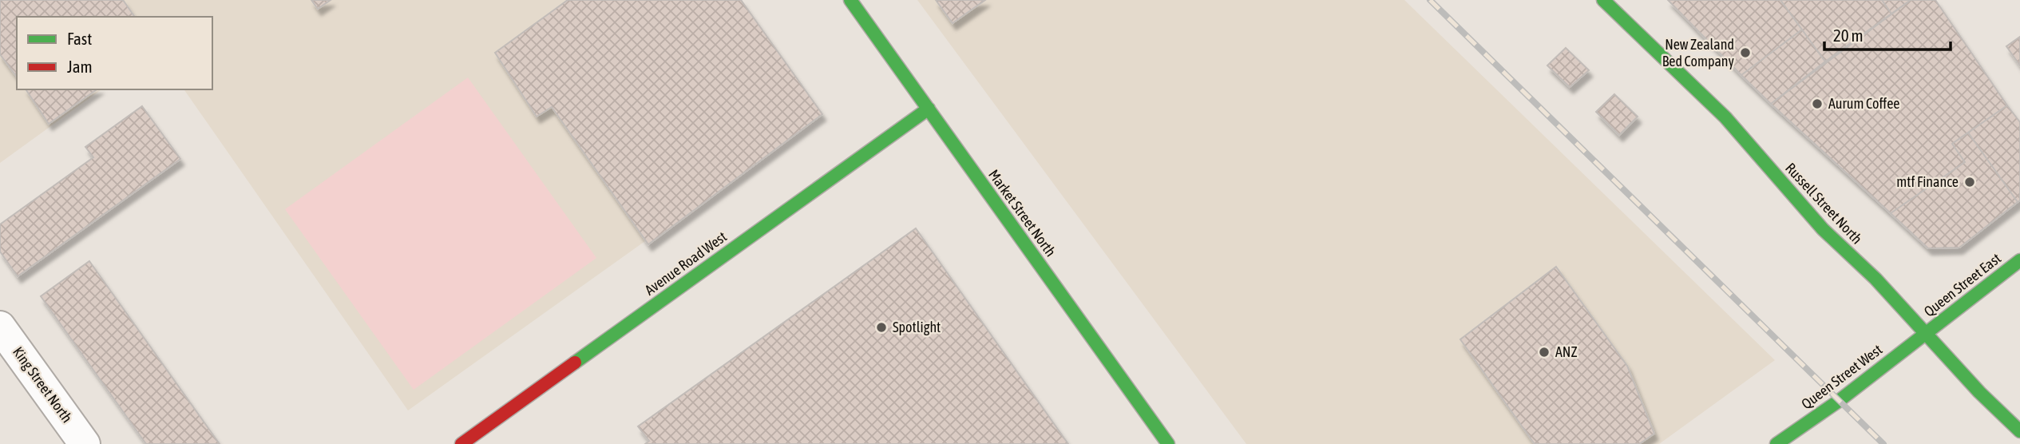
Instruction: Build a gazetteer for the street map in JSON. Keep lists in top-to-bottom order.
{
  "streets": {
    "street": [
      "Russell Street North",
      "Market Street North",
      "Avenue Road West",
      "Queen Street East",
      "Queen Street West",
      "King Street North"
    ]
  },
  "crossings": [
    ["Russell Street North", "Queen Street East"],
    ["Russell Street North", "Queen Street West"],
    ["Market Street North", "Avenue Road West"],
    ["Queen Street East", "Queen Street West"]
  ],
  "places": [
    "New Zealand Bed Company",
    "Aurum Coffee",
    "mtf Finance",
    "Spotlight",
    "ANZ"
  ],
  "legend": ["Fast", "Jam"],
  "scale_bar": "20 m"
}
